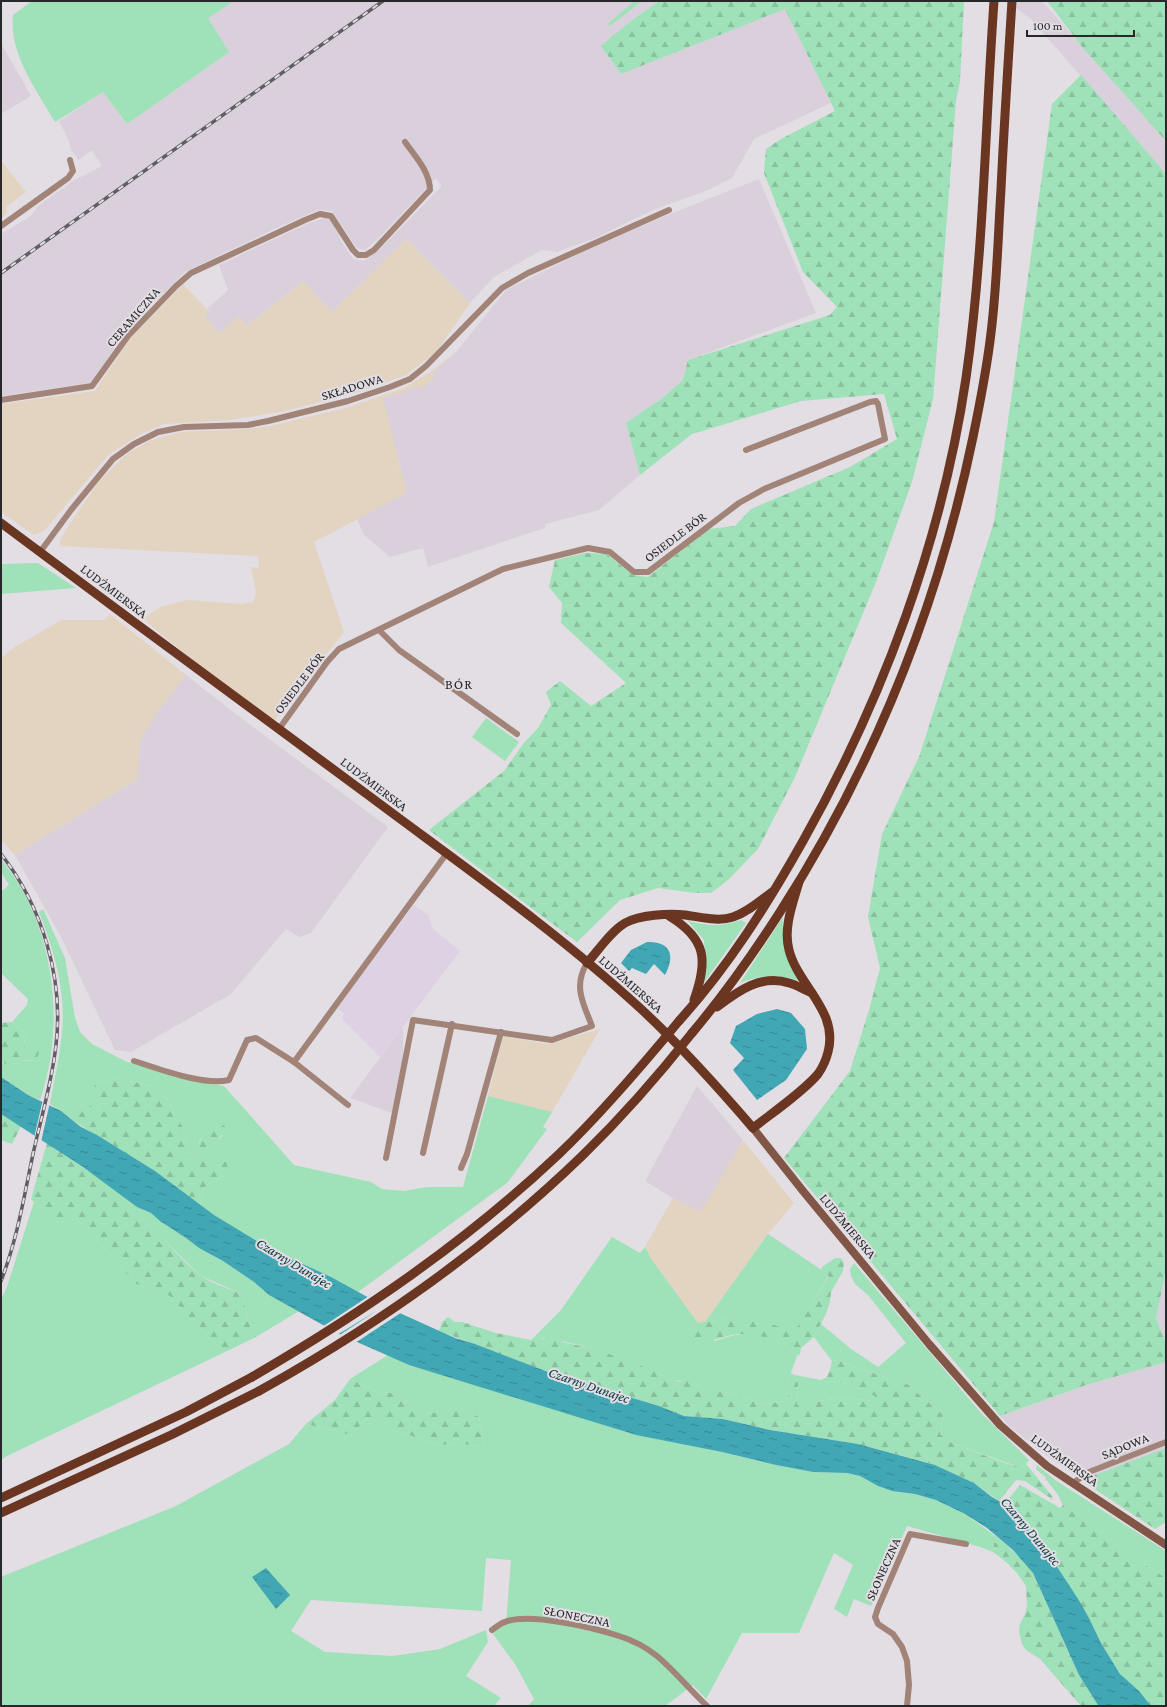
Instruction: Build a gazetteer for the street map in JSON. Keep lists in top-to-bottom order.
{
  "streets": {
    "main road": ["LUDŹMIERSKA"],
    "street": [
      "CERAMICZNA",
      "SKŁADOWA",
      "OSIEDLE BÓR",
      "SĄDOWA",
      "SŁONECZNA"
    ]
  },
  "crossings": [
    ["SKŁADOWA", "LUDŹMIERSKA"],
    ["OSIEDLE BÓR", "LUDŹMIERSKA"],
    ["LUDŹMIERSKA", "SĄDOWA"]
  ],
  "districts": ["BÓR"],
  "water": ["Czarny Dunajec"],
  "scale_bar": "100 m"
}
